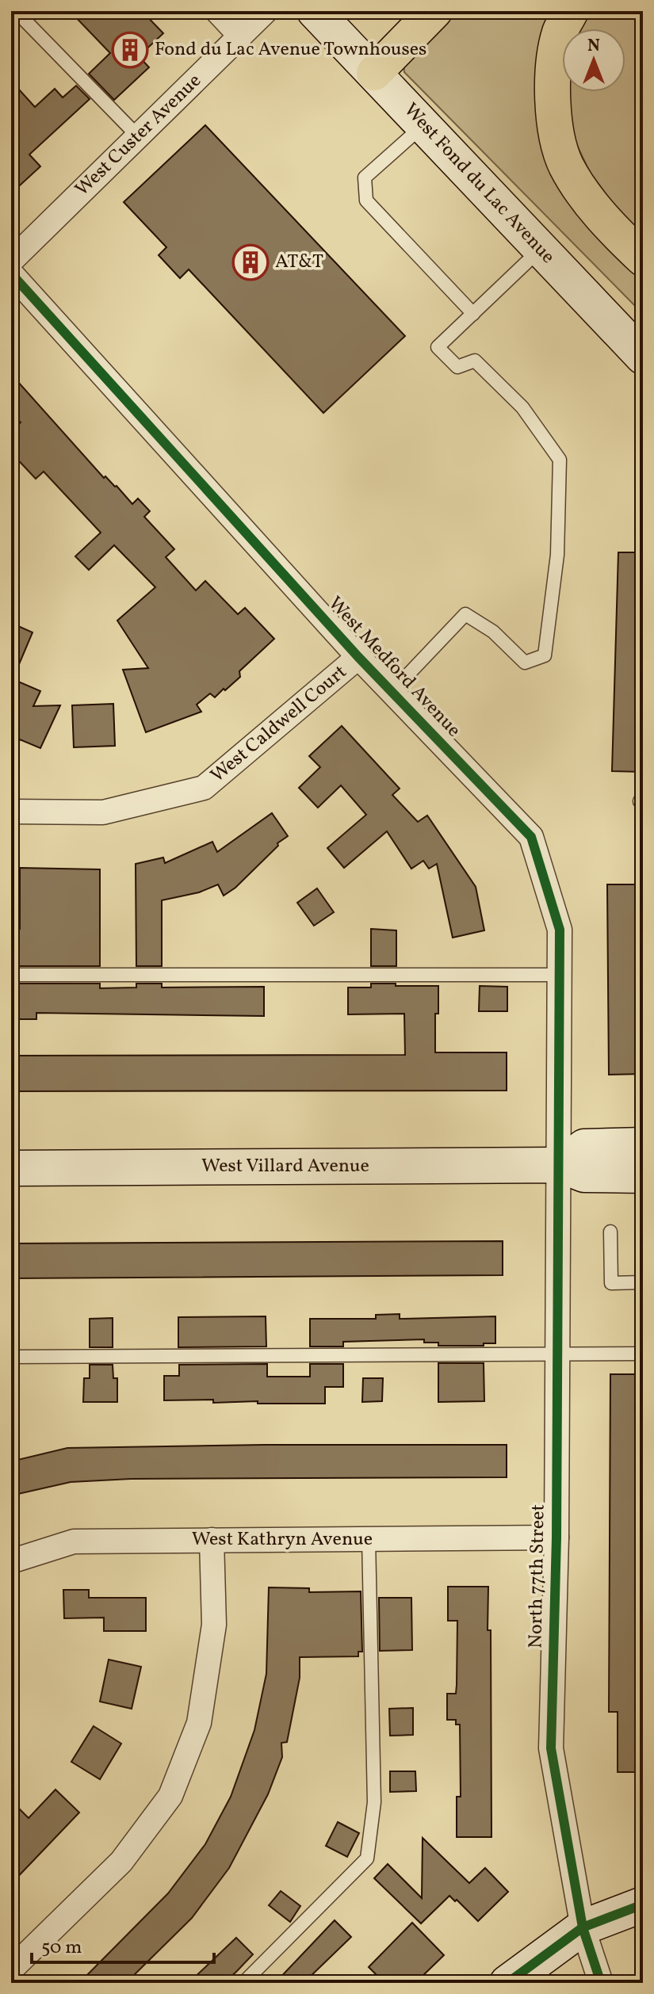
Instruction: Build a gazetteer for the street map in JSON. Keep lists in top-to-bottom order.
{
  "streets": {
    "street": [
      "West Custer Avenue",
      "West Fond du Lac Avenue",
      "West Medford Avenue",
      "West Caldwell Court",
      "West Villard Avenue",
      "West Kathryn Avenue",
      "North 77th Street"
    ]
  },
  "crossings": [
    ["West Medford Avenue", "West Caldwell Court"],
    ["West Medford Avenue", "West Villard Avenue"],
    ["West Medford Avenue", "North 77th Street"],
    ["West Villard Avenue", "North 77th Street"],
    ["West Kathryn Avenue", "North 77th Street"]
  ],
  "places": {
    "building": ["Fond du Lac Avenue Townhouses", "AT&T"]
  },
  "scale_bar": "50 m",
  "north": "top"
}
